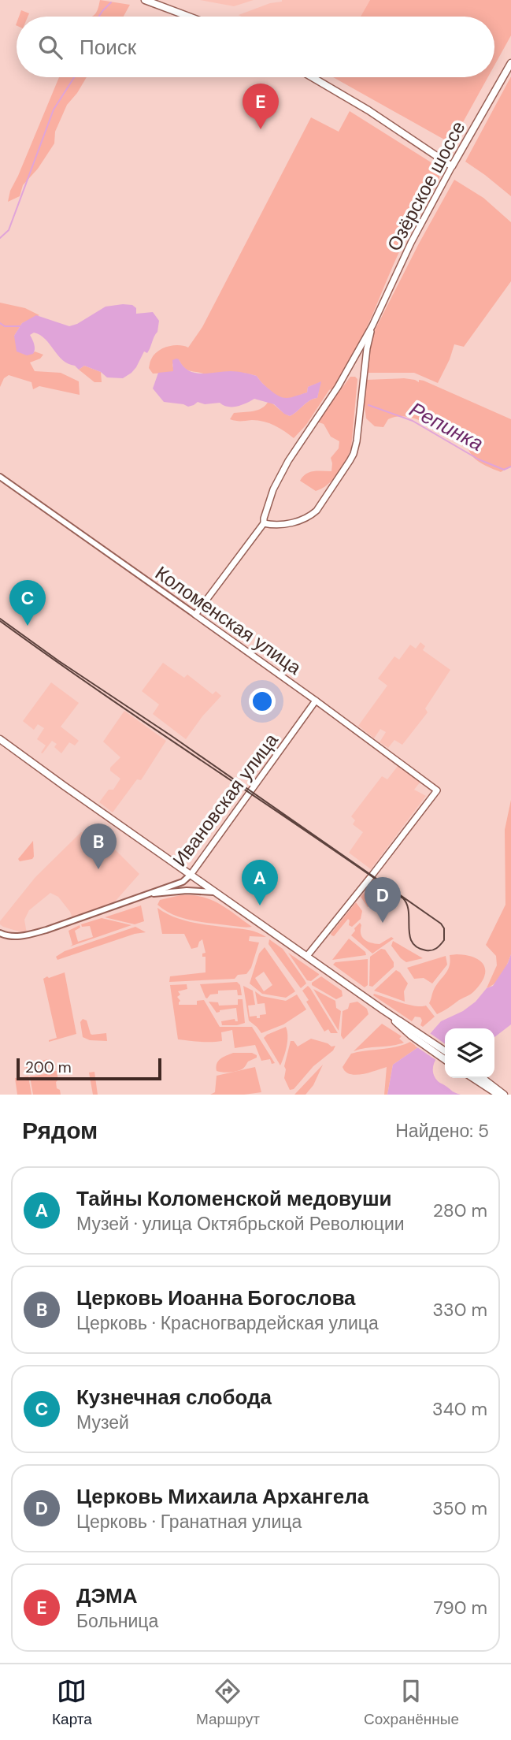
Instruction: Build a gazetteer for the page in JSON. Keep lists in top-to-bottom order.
{
  "streets": {
    "main road": ["Озёрское шоссе", "Коломенская улица", "Ивановская улица"]
  },
  "crossings": [
    ["Коломенская улица", "Ивановская улица"]
  ],
  "water": ["Репинка"],
  "scale_bar": "200 m",
  "page": {
    "search": "Поиск",
    "pins": [
      "E",
      "C",
      "B",
      "A",
      "D"
    ],
    "scale": "200 m",
    "heading": ["Рядом", "Найдено: 5"],
    "list": [
      {
        "mark": "A",
        "name": "Тайны Коломенской медовуши",
        "note": "Музей · улица Октябрьской Революции",
        "value": "280 m"
      },
      {
        "mark": "B",
        "name": "Церковь Иоанна Богослова",
        "note": "Церковь · Красногвардейская улица",
        "value": "330 m"
      },
      {
        "mark": "C",
        "name": "Кузнечная слобода",
        "note": "Музей",
        "value": "340 m"
      },
      {
        "mark": "D",
        "name": "Церковь Михаила Архангела",
        "note": "Церковь · Гранатная улица",
        "value": "350 m"
      },
      {
        "mark": "E",
        "name": "ДЭМА",
        "note": "Больница",
        "value": "790 m"
      }
    ],
    "nav": ["Карта", "Маршрут", "Сохранённые"]
  }
}
